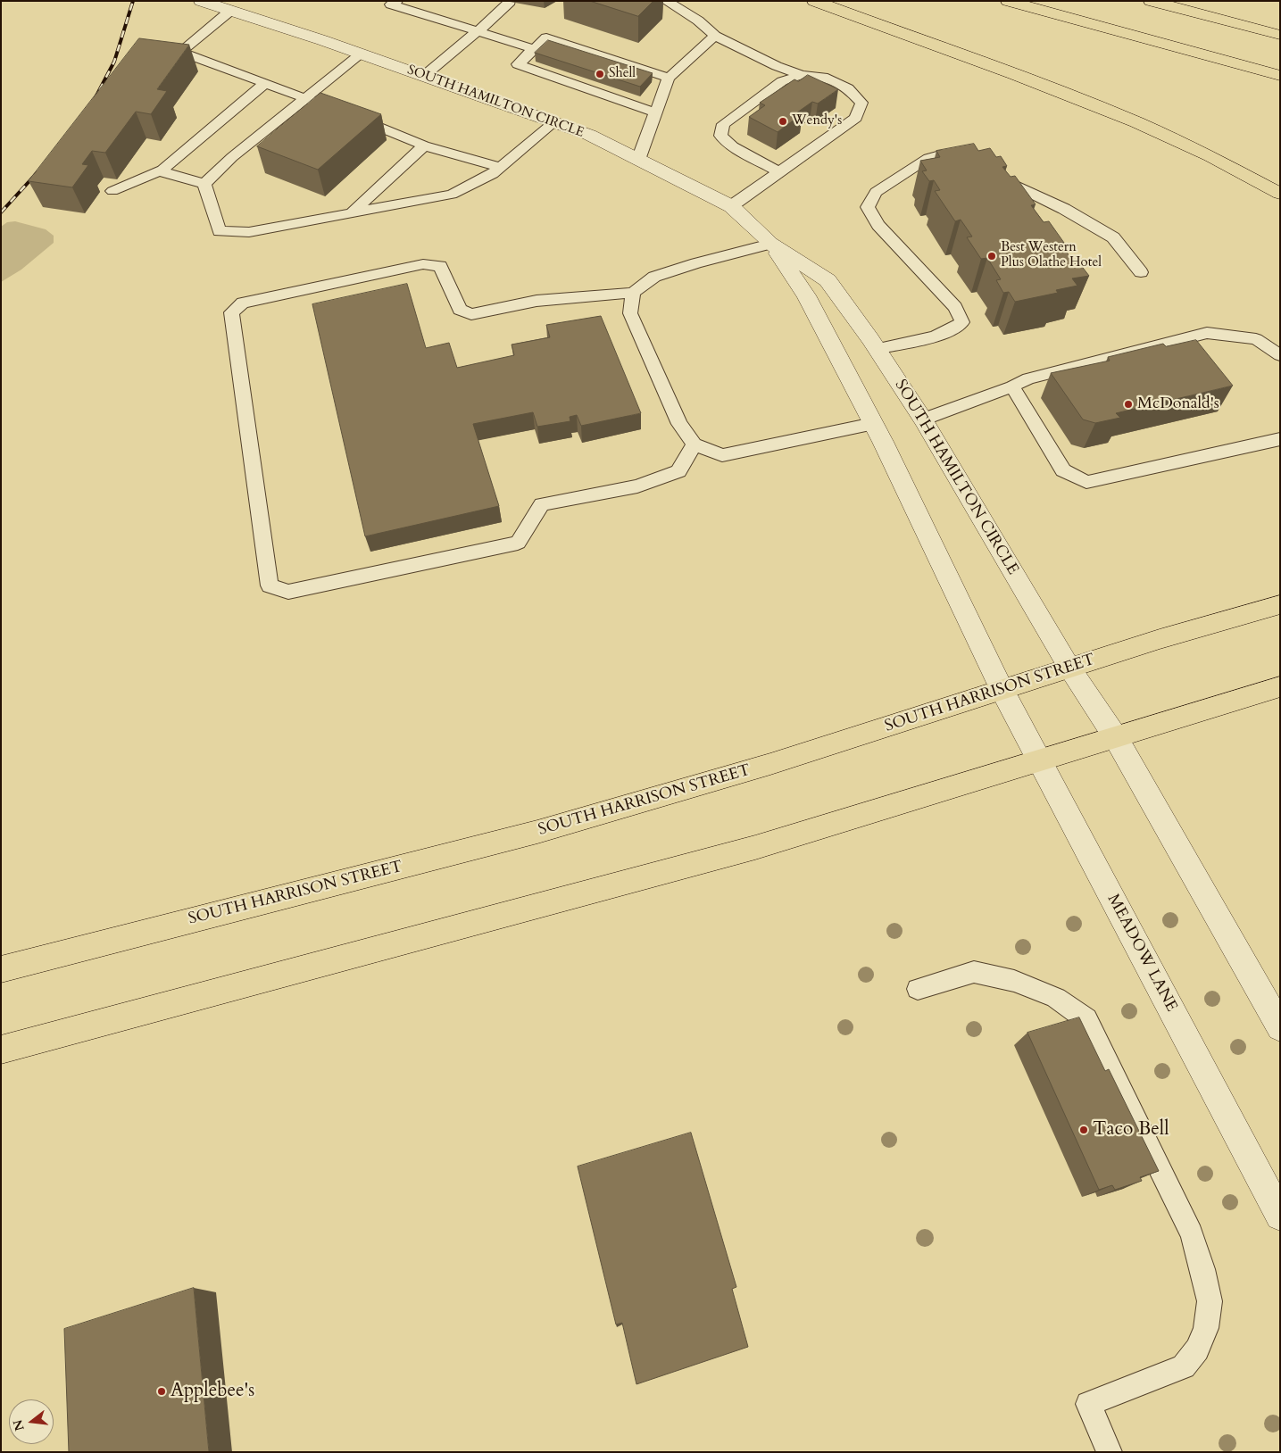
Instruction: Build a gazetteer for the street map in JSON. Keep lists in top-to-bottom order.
{
  "streets": {
    "highway": ["SOUTH HARRISON STREET"],
    "street": ["SOUTH HAMILTON CIRCLE", "MEADOW LANE"]
  },
  "crossings": [
    ["SOUTH HAMILTON CIRCLE", "SOUTH HARRISON STREET"],
    ["SOUTH HAMILTON CIRCLE", "MEADOW LANE"],
    ["SOUTH HARRISON STREET", "MEADOW LANE"]
  ],
  "places": [
    "Shell",
    "Wendy's",
    "Best Western Plus Olathe Hotel",
    "McDonald's",
    "Taco Bell",
    "Applebee's"
  ],
  "north": "left"
}
